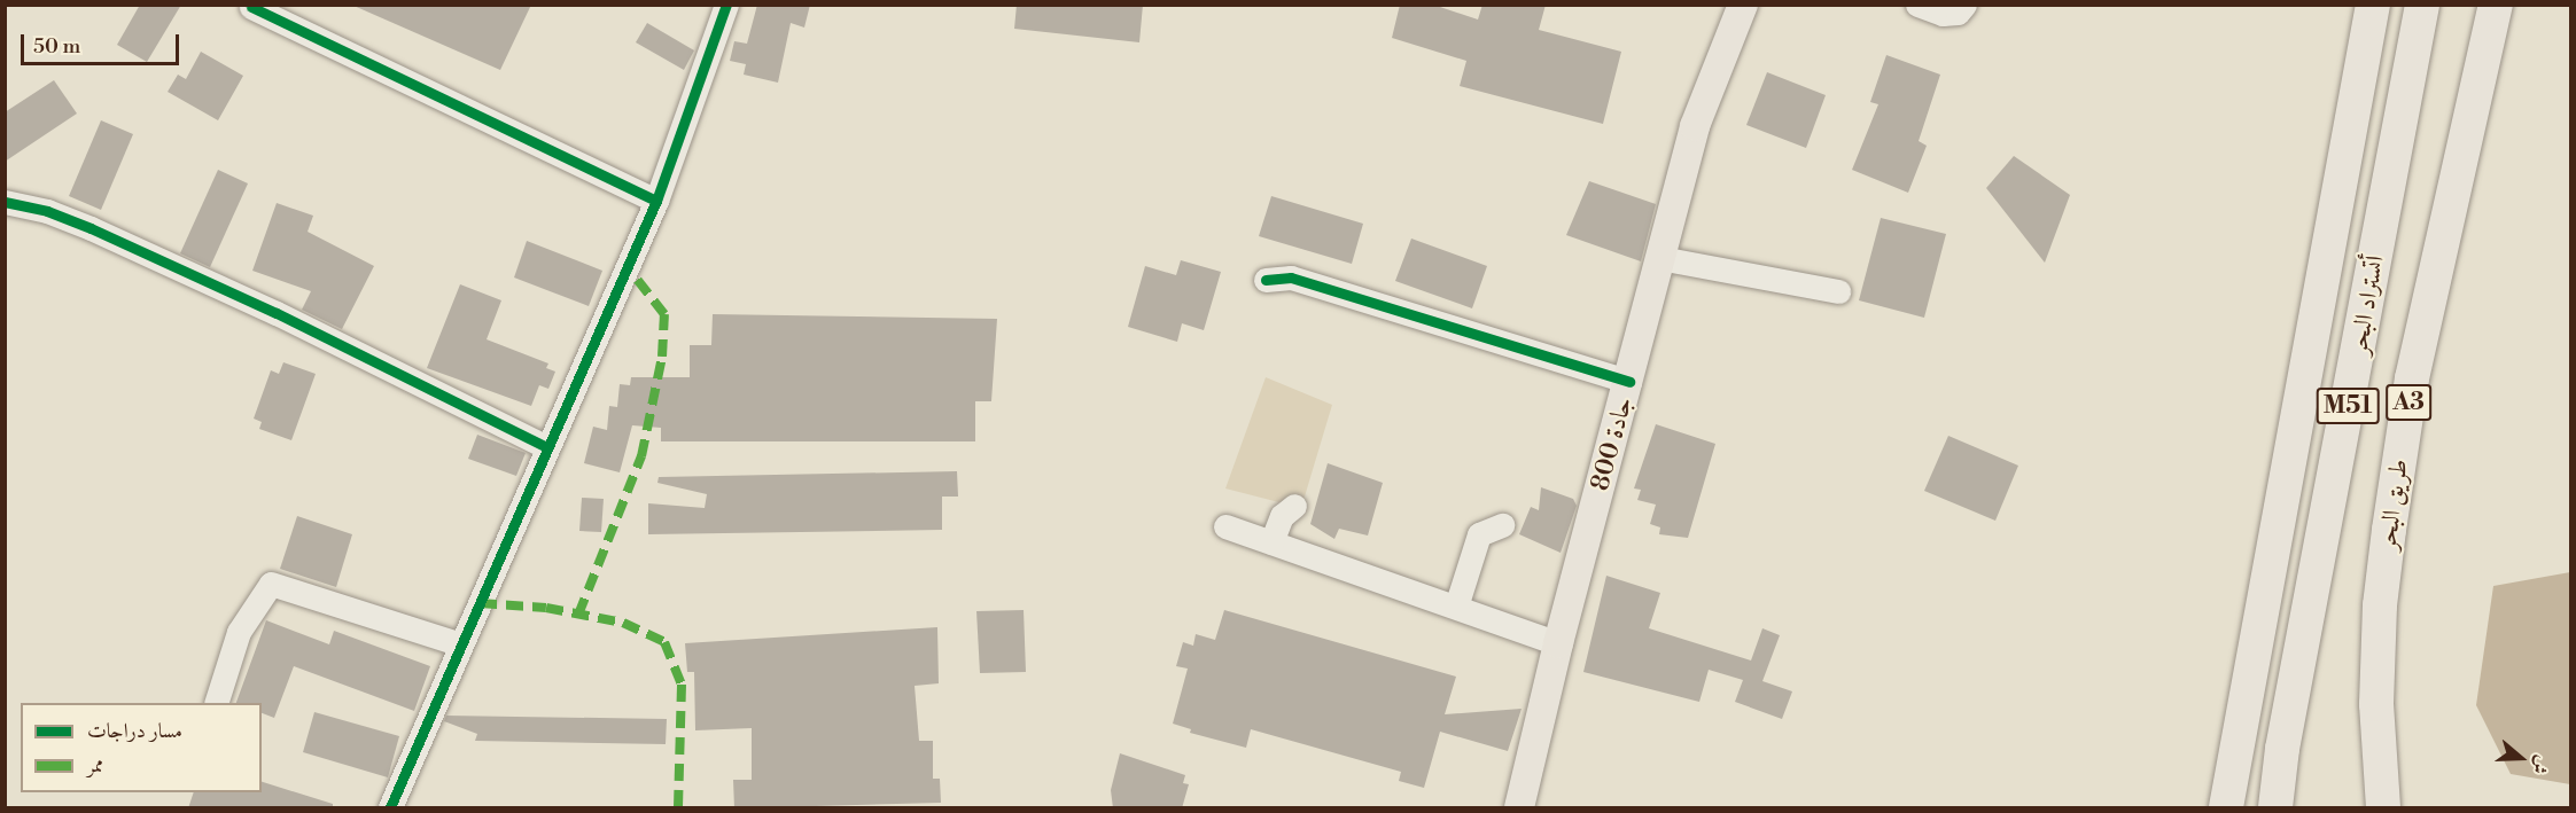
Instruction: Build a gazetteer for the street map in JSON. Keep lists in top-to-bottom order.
{
  "streets": {
    "highway": [
      "أتستراد البحر",
      "A3",
      "M51",
      "طريق البحر"
    ],
    "main road": ["جادة 800"]
  },
  "legend": ["مسار دراجات", "ممر"],
  "scale_bar": "50 m",
  "north": "right"
}
